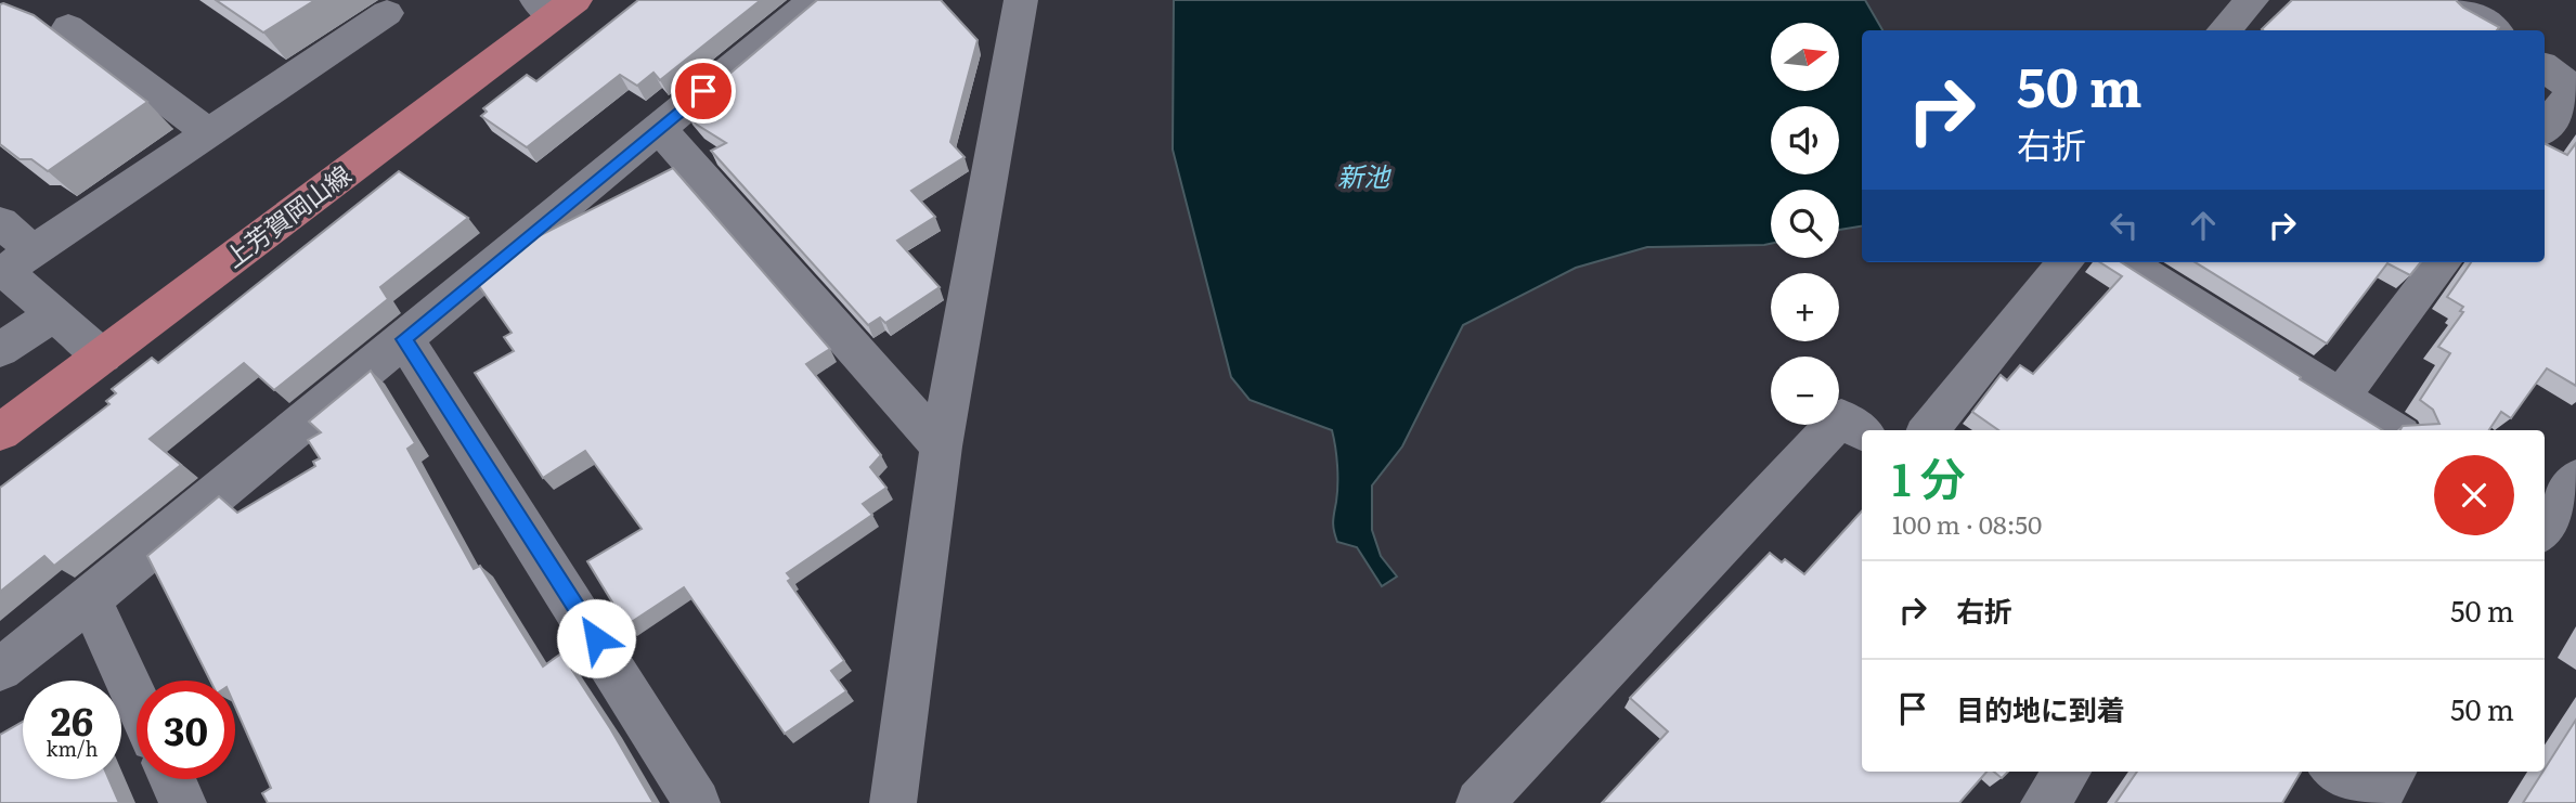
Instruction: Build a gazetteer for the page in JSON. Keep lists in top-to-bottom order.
{
  "streets": {
    "main road": ["上芳賀岡山線"]
  },
  "water": ["新池"],
  "north": "right",
  "page": {
    "map_buttons": ["+", "−"],
    "turn": ["50 m", "右折"],
    "heading": ["1 分", "100 m · 08:50"],
    "list": [
      {
        "name": "右折",
        "value": "50 m"
      },
      {
        "name": "目的地に到着",
        "value": "50 m"
      }
    ],
    "speed": "26 km/h",
    "limit": "30"
  }
}
